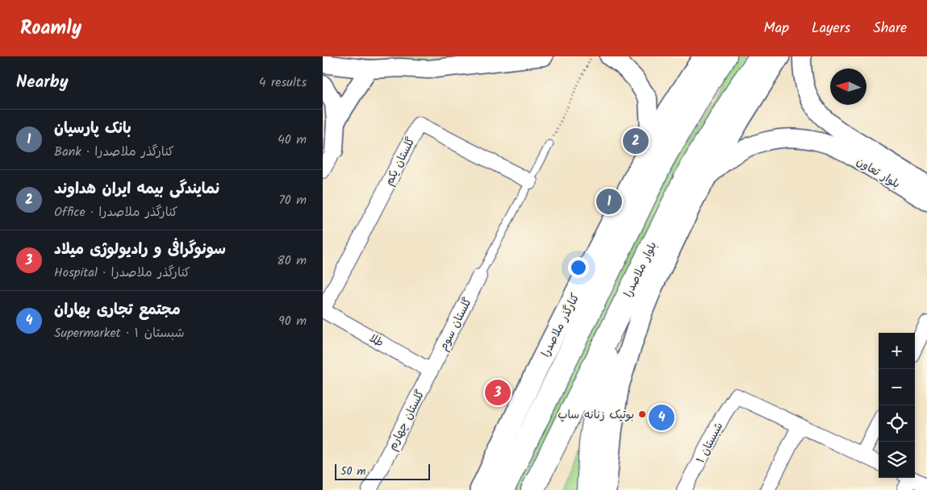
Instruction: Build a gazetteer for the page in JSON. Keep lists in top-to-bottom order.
{
  "streets": {
    "main road": ["بلوار ملاصدرا", "کنارگذر ملاصدرا"],
    "street": [
      "گلستان یکم",
      "بلوار تعاون",
      "گلستان سوم",
      "طلا",
      "گلستان چهارم",
      "شبستان ۱"
    ]
  },
  "crossings": [
    ["گلستان یکم", "طلا"],
    ["گلستان سوم", "طلا"],
    ["گلستان سوم", "گلستان چهارم"],
    ["طلا", "گلستان چهارم"]
  ],
  "places": ["بوتیک زنانه ساپ"],
  "scale_bar": "50 m",
  "north": "left",
  "page": {
    "header": "Roamly",
    "nav": ["Map", "Layers", "Share"],
    "heading": ["Nearby", "4 results"],
    "list": [
      {
        "mark": "1",
        "name": "بانک پارسیان",
        "note": "Bank · کنارگذر ملاصدرا",
        "value": "40 m"
      },
      {
        "mark": "2",
        "name": "نمایندگی بیمه ایران هداوند",
        "note": "Office · کنارگذر ملاصدرا",
        "value": "70 m"
      },
      {
        "mark": "3",
        "name": "سونوگرافی و رادیولوژی میلاد",
        "note": "Hospital · کنارگذر ملاصدرا",
        "value": "80 m"
      },
      {
        "mark": "4",
        "name": "مجتمع تجاری بهاران",
        "note": "Supermarket · شبستان ۱",
        "value": "90 m"
      }
    ],
    "pins": [
      "2",
      "1",
      "3",
      "4"
    ],
    "map_buttons": ["+", "−"],
    "scale": "50 m"
  }
}
